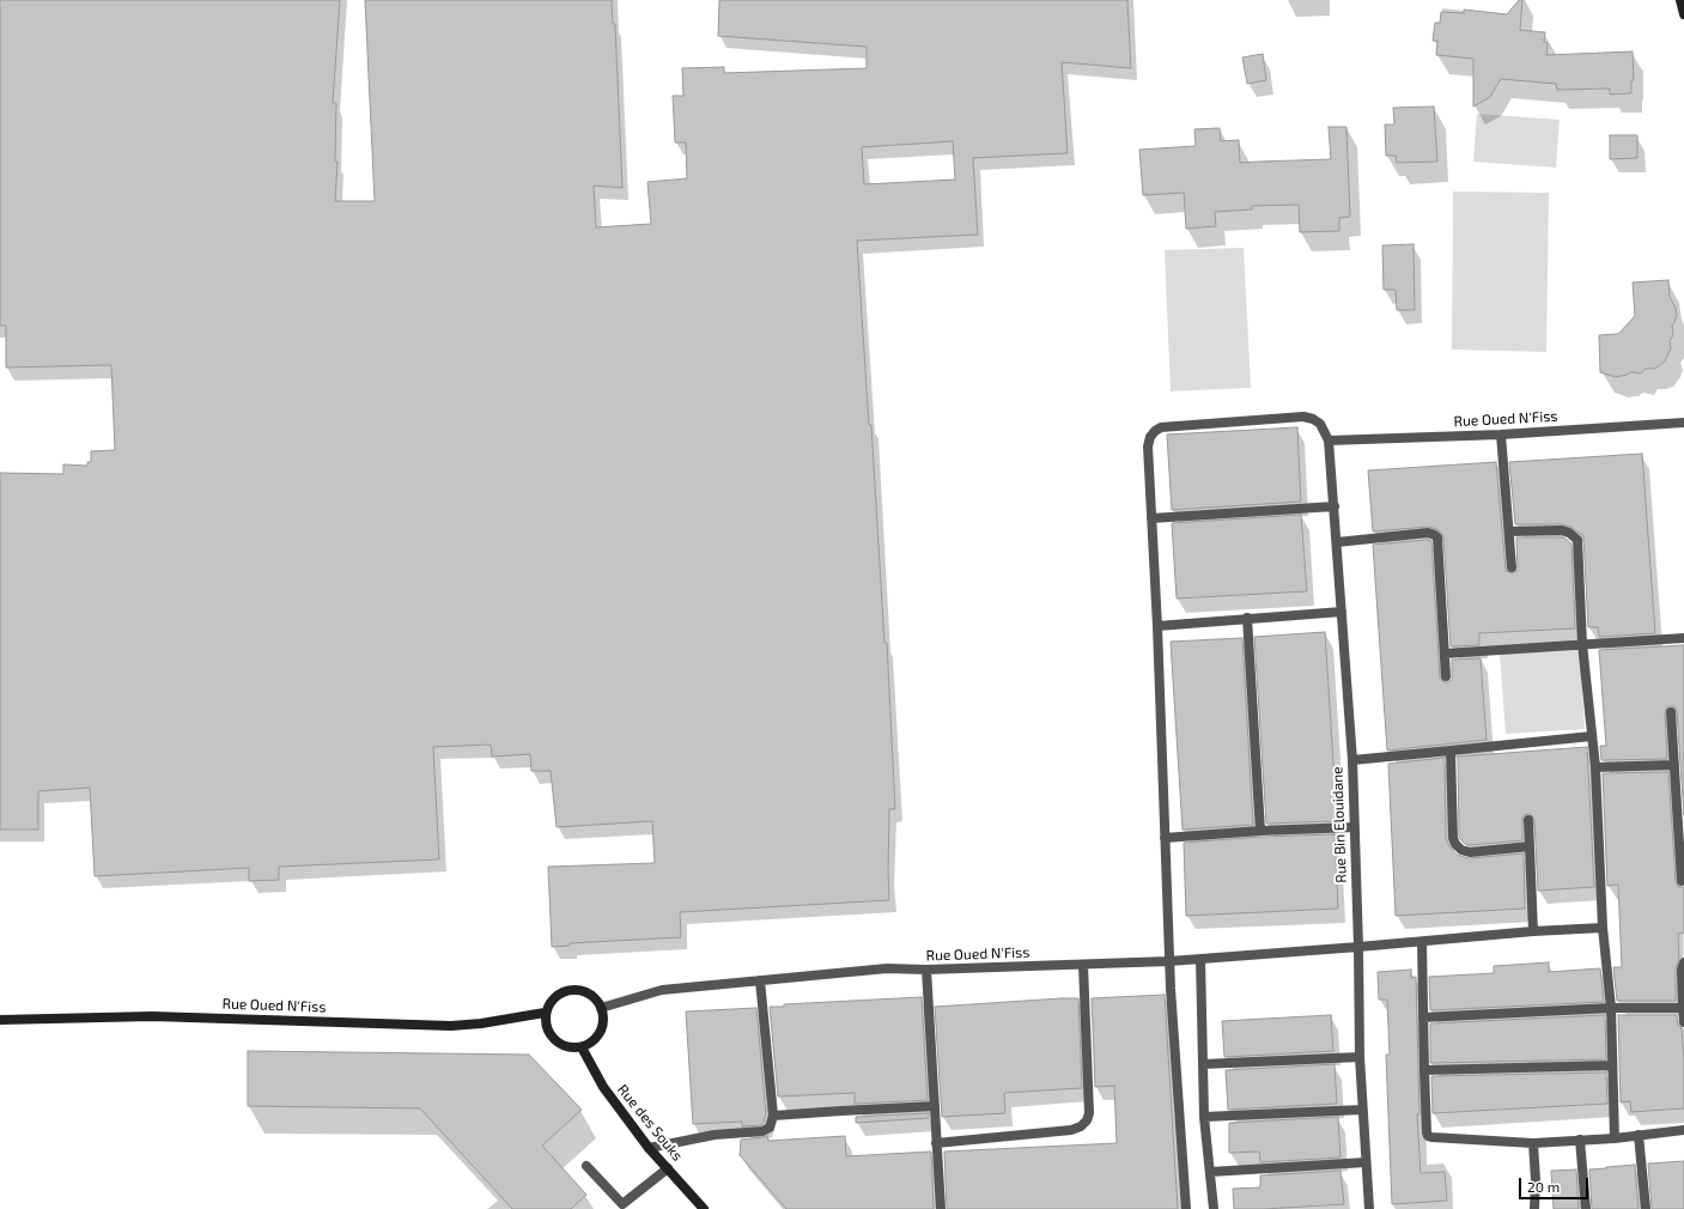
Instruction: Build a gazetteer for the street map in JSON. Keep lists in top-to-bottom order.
{
  "streets": {
    "street": ["Rue Oued N'Fiss", "Rue Bin Elouidane", "Rue des Souks"]
  },
  "crossings": [
    ["Rue Oued N'Fiss", "Rue Bin Elouidane"],
    ["Rue Oued N'Fiss", "Rue des Souks"]
  ],
  "scale_bar": "20 m"
}
